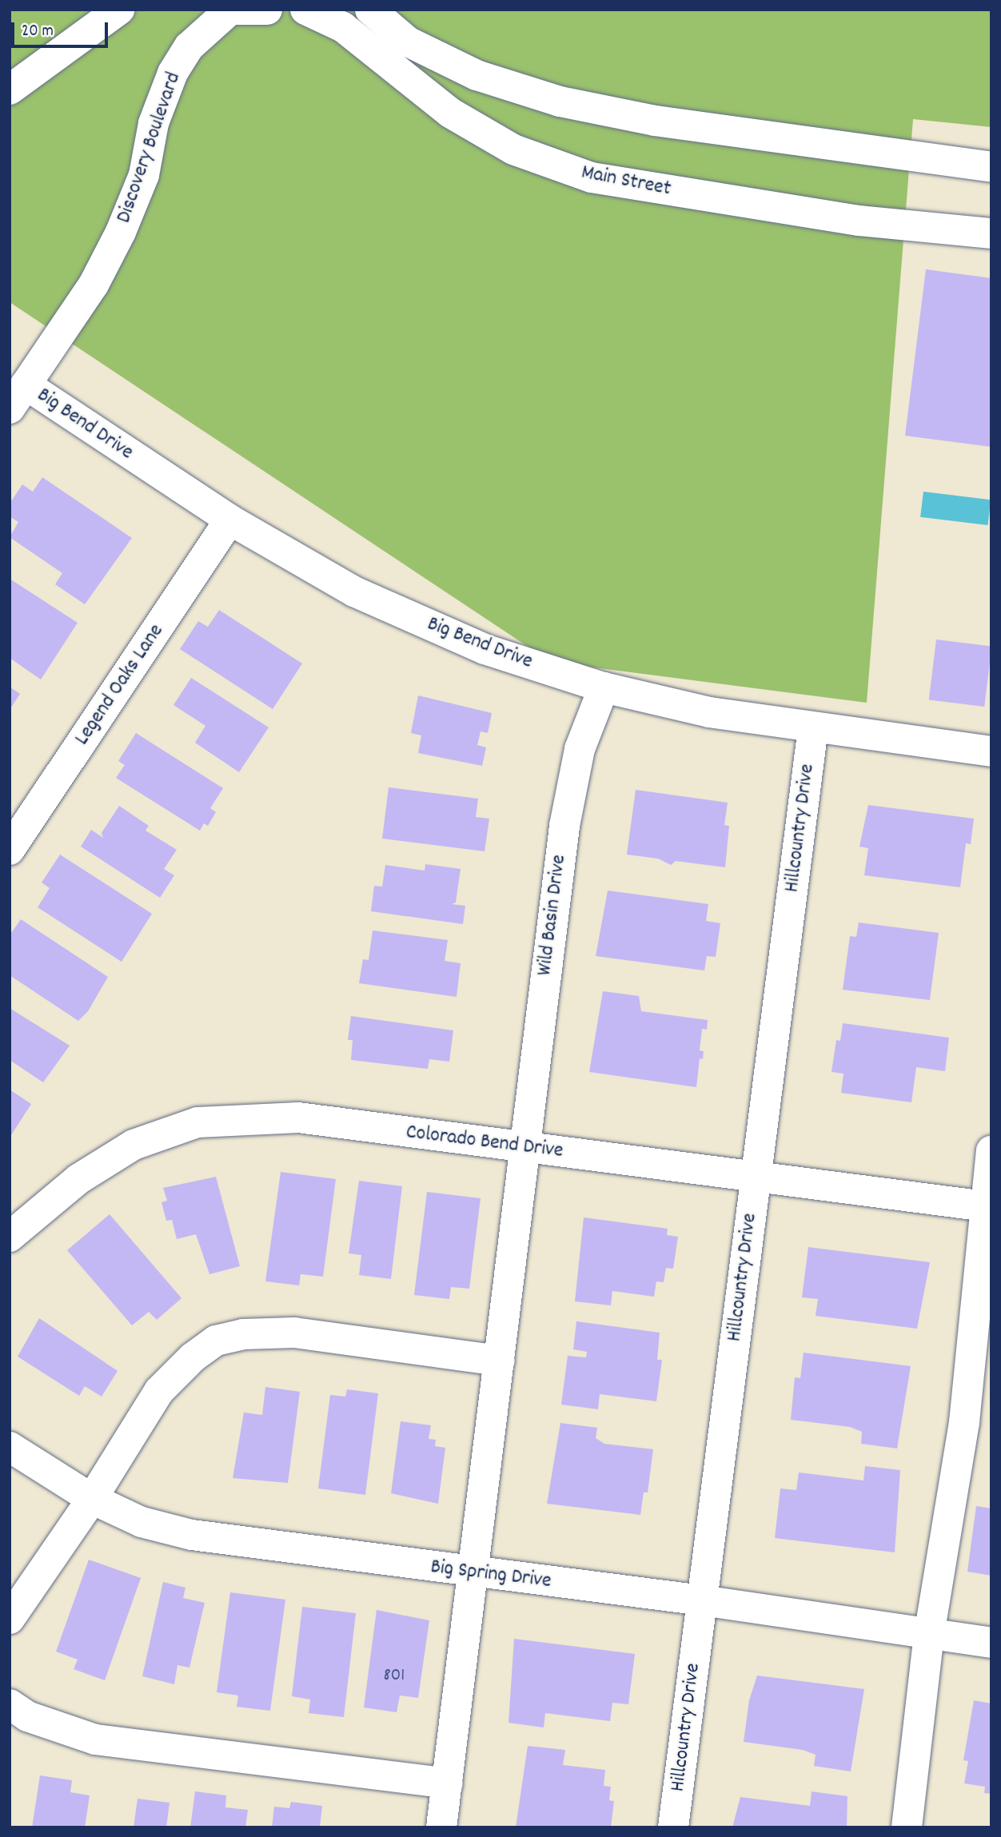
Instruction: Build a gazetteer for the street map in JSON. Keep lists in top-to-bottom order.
{
  "streets": {
    "street": [
      "Discovery Boulevard",
      "Main Street",
      "Big Bend Drive",
      "Legend Oaks Lane",
      "Hillcountry Drive",
      "Wild Basin Drive",
      "Colorado Bend Drive",
      "Big Spring Drive"
    ]
  },
  "crossings": [
    ["Discovery Boulevard", "Big Bend Drive"],
    ["Big Bend Drive", "Legend Oaks Lane"],
    ["Big Bend Drive", "Hillcountry Drive"],
    ["Big Bend Drive", "Wild Basin Drive"],
    ["Hillcountry Drive", "Colorado Bend Drive"],
    ["Hillcountry Drive", "Big Spring Drive"],
    ["Wild Basin Drive", "Colorado Bend Drive"],
    ["Wild Basin Drive", "Big Spring Drive"]
  ],
  "house_numbers": ["801"],
  "scale_bar": "20 m"
}
